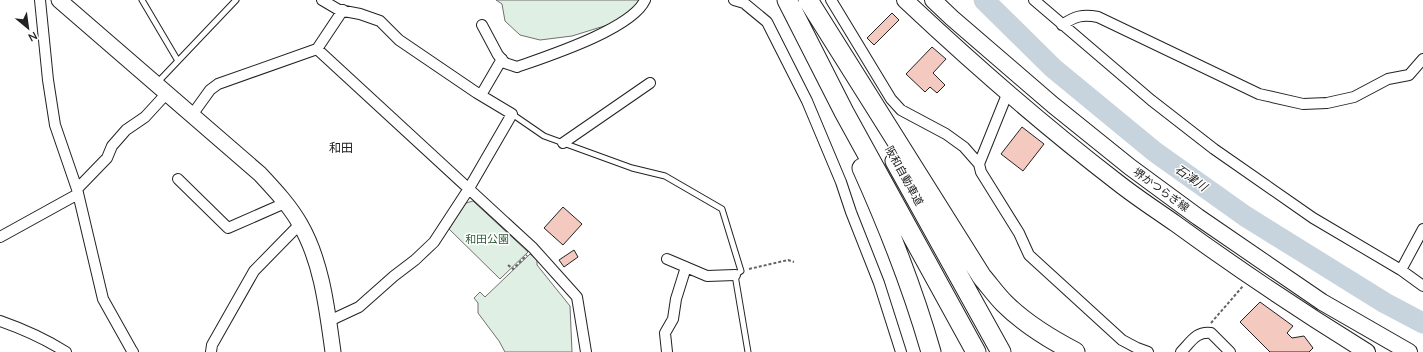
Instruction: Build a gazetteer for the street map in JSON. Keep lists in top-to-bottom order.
{
  "streets": {
    "highway": ["阪和自動車道"],
    "main road": ["堺かつらぎ線"]
  },
  "districts": ["和田"],
  "water": ["石津川"],
  "parks": ["和田公園"],
  "north": "bottom right"
}
